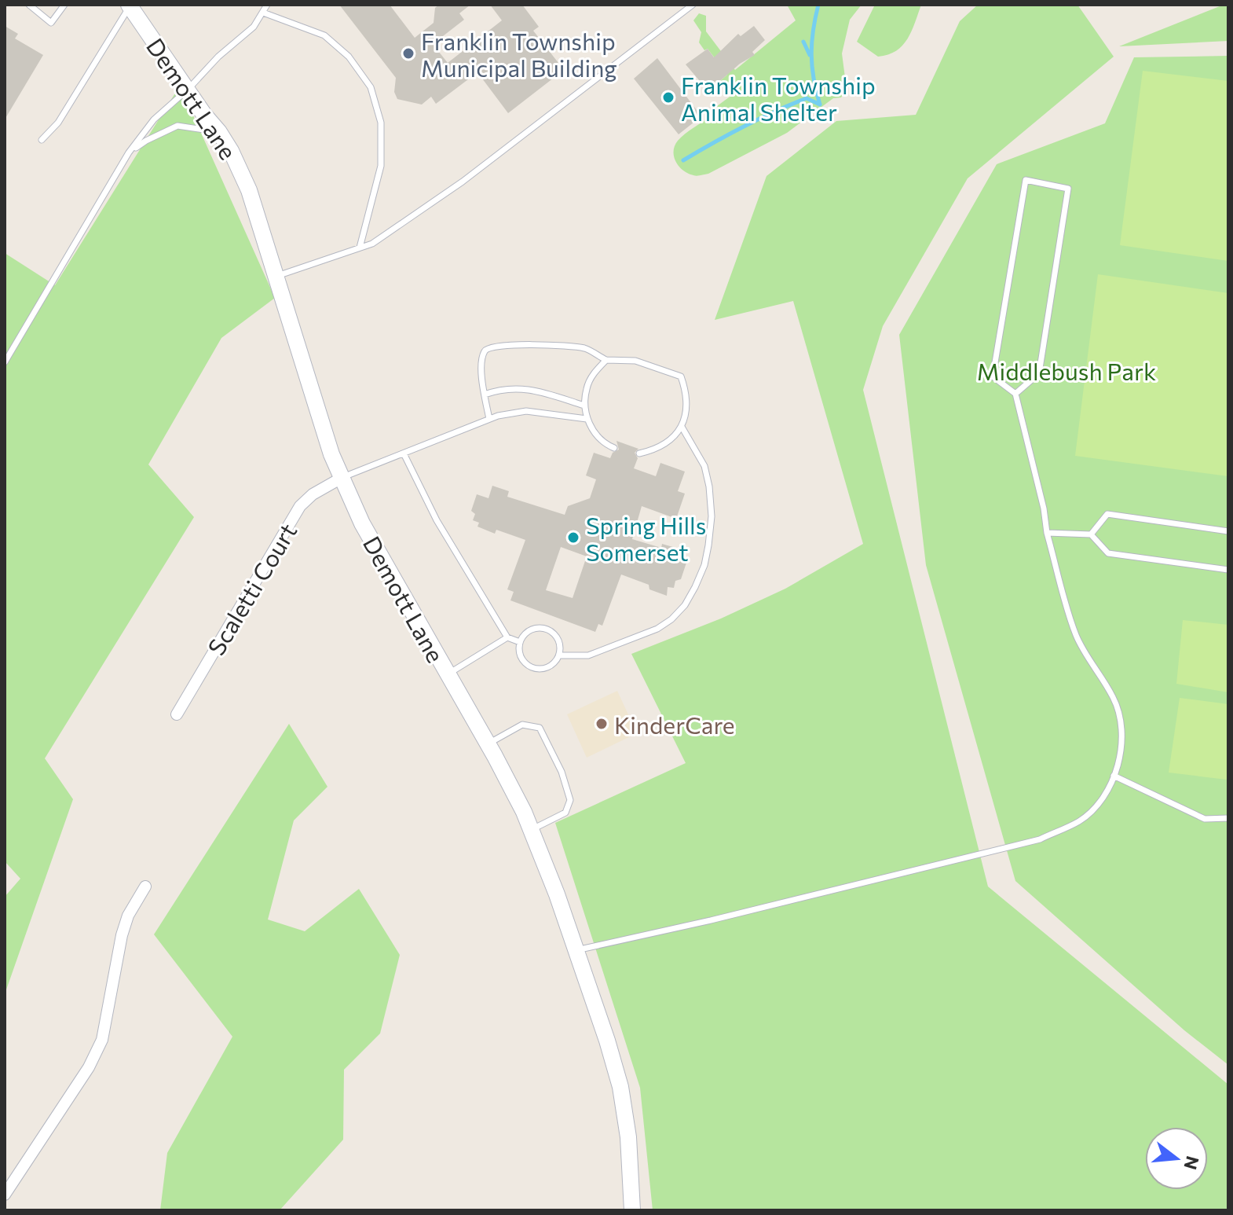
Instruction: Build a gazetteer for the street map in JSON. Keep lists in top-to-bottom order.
{
  "streets": {
    "street": ["Demott Lane", "Scaletti Court"]
  },
  "crossings": [
    ["Demott Lane", "Scaletti Court"]
  ],
  "parks": ["Middlebush Park"],
  "places": [
    "Franklin Township Municipal Building",
    "Franklin Township Animal Shelter",
    "Spring Hills Somerset",
    "KinderCare"
  ],
  "north": "right"
}
